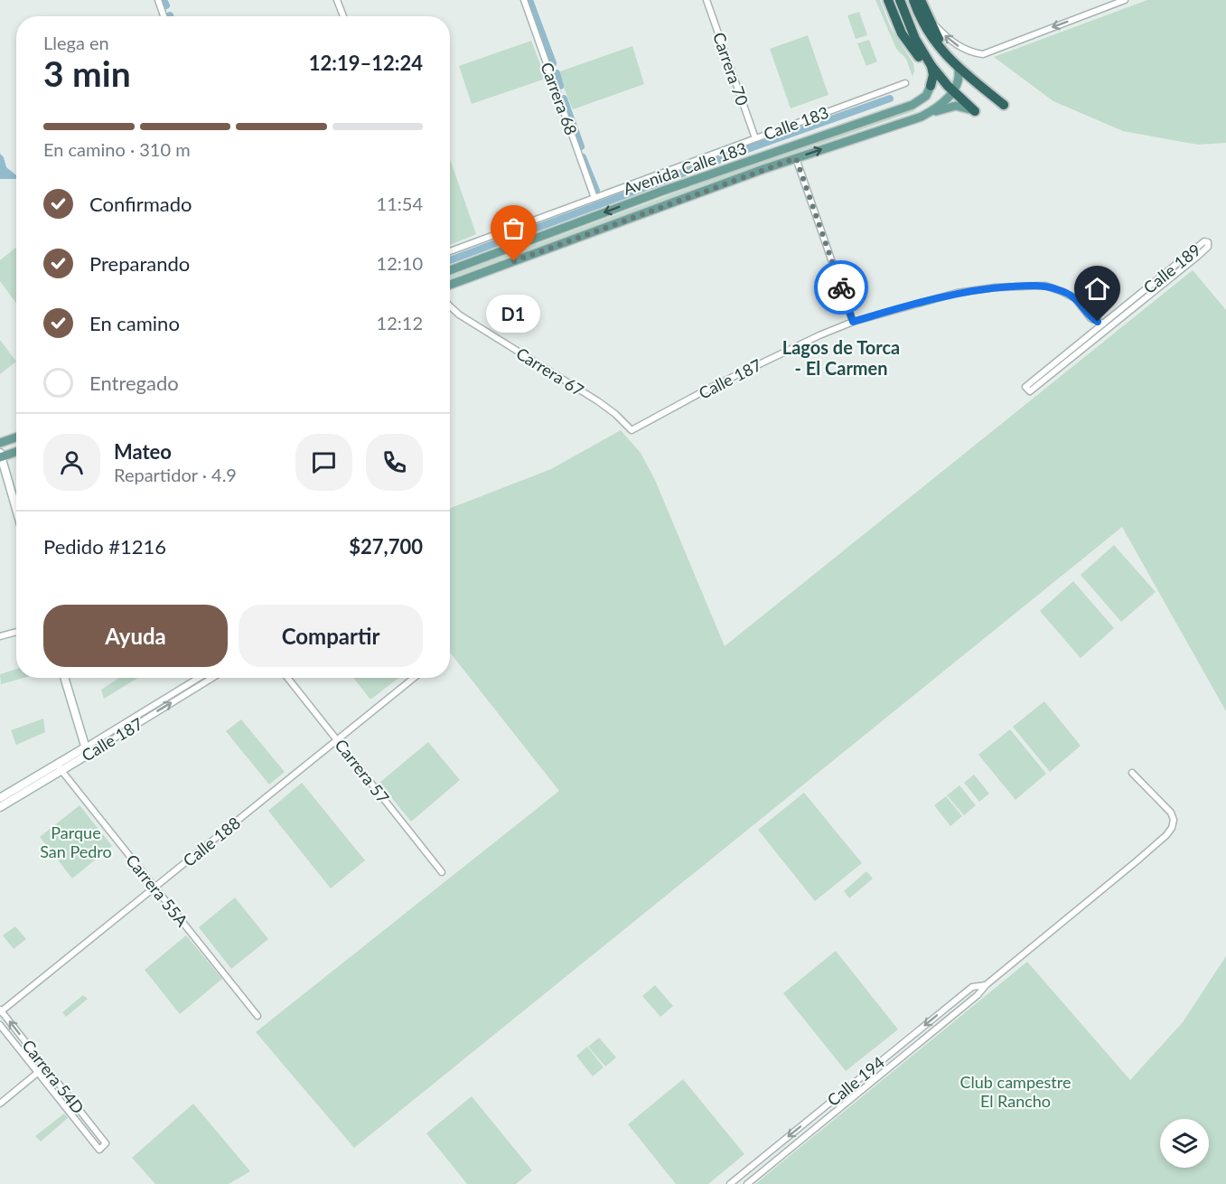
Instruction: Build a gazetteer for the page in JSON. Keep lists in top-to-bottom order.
{
  "streets": {
    "main road": ["Avenida Calle 183"],
    "street": [
      "Carrera 70",
      "Carrera 68",
      "Calle 183",
      "Calle 189",
      "Carrera 67",
      "Calle 187",
      "Carrera 57",
      "Calle 188",
      "Carrera 55A",
      "Carrera 54D",
      "Calle 194"
    ]
  },
  "crossings": [
    ["Carrera 70", "Calle 183"],
    ["Carrera 68", "Calle 183"],
    ["Calle 189", "Calle 187"],
    ["Carrera 67", "Calle 187"],
    ["Calle 187", "Carrera 55A"],
    ["Carrera 57", "Calle 188"],
    ["Calle 188", "Carrera 55A"],
    ["Calle 188", "Carrera 54D"]
  ],
  "districts": ["Lagos de Torca - El Carmen"],
  "parks": ["Parque San Pedro", "Club campestre El Rancho"],
  "places": ["D1"],
  "page": {
    "heading": ["3 min", "Llega en", "12:19–12:24"],
    "panel": [
      "Mateo",
      "Repartidor · 4.9",
      "Pedido #1216",
      "$27,700"
    ],
    "bar": "En camino · 310 m",
    "list": [
      ["Confirmado", "11:54"],
      ["Preparando", "12:10"],
      ["En camino", "12:12"],
      "Entregado"
    ],
    "bubble": "D1",
    "buttons": ["Ayuda", "Compartir"]
  }
}
